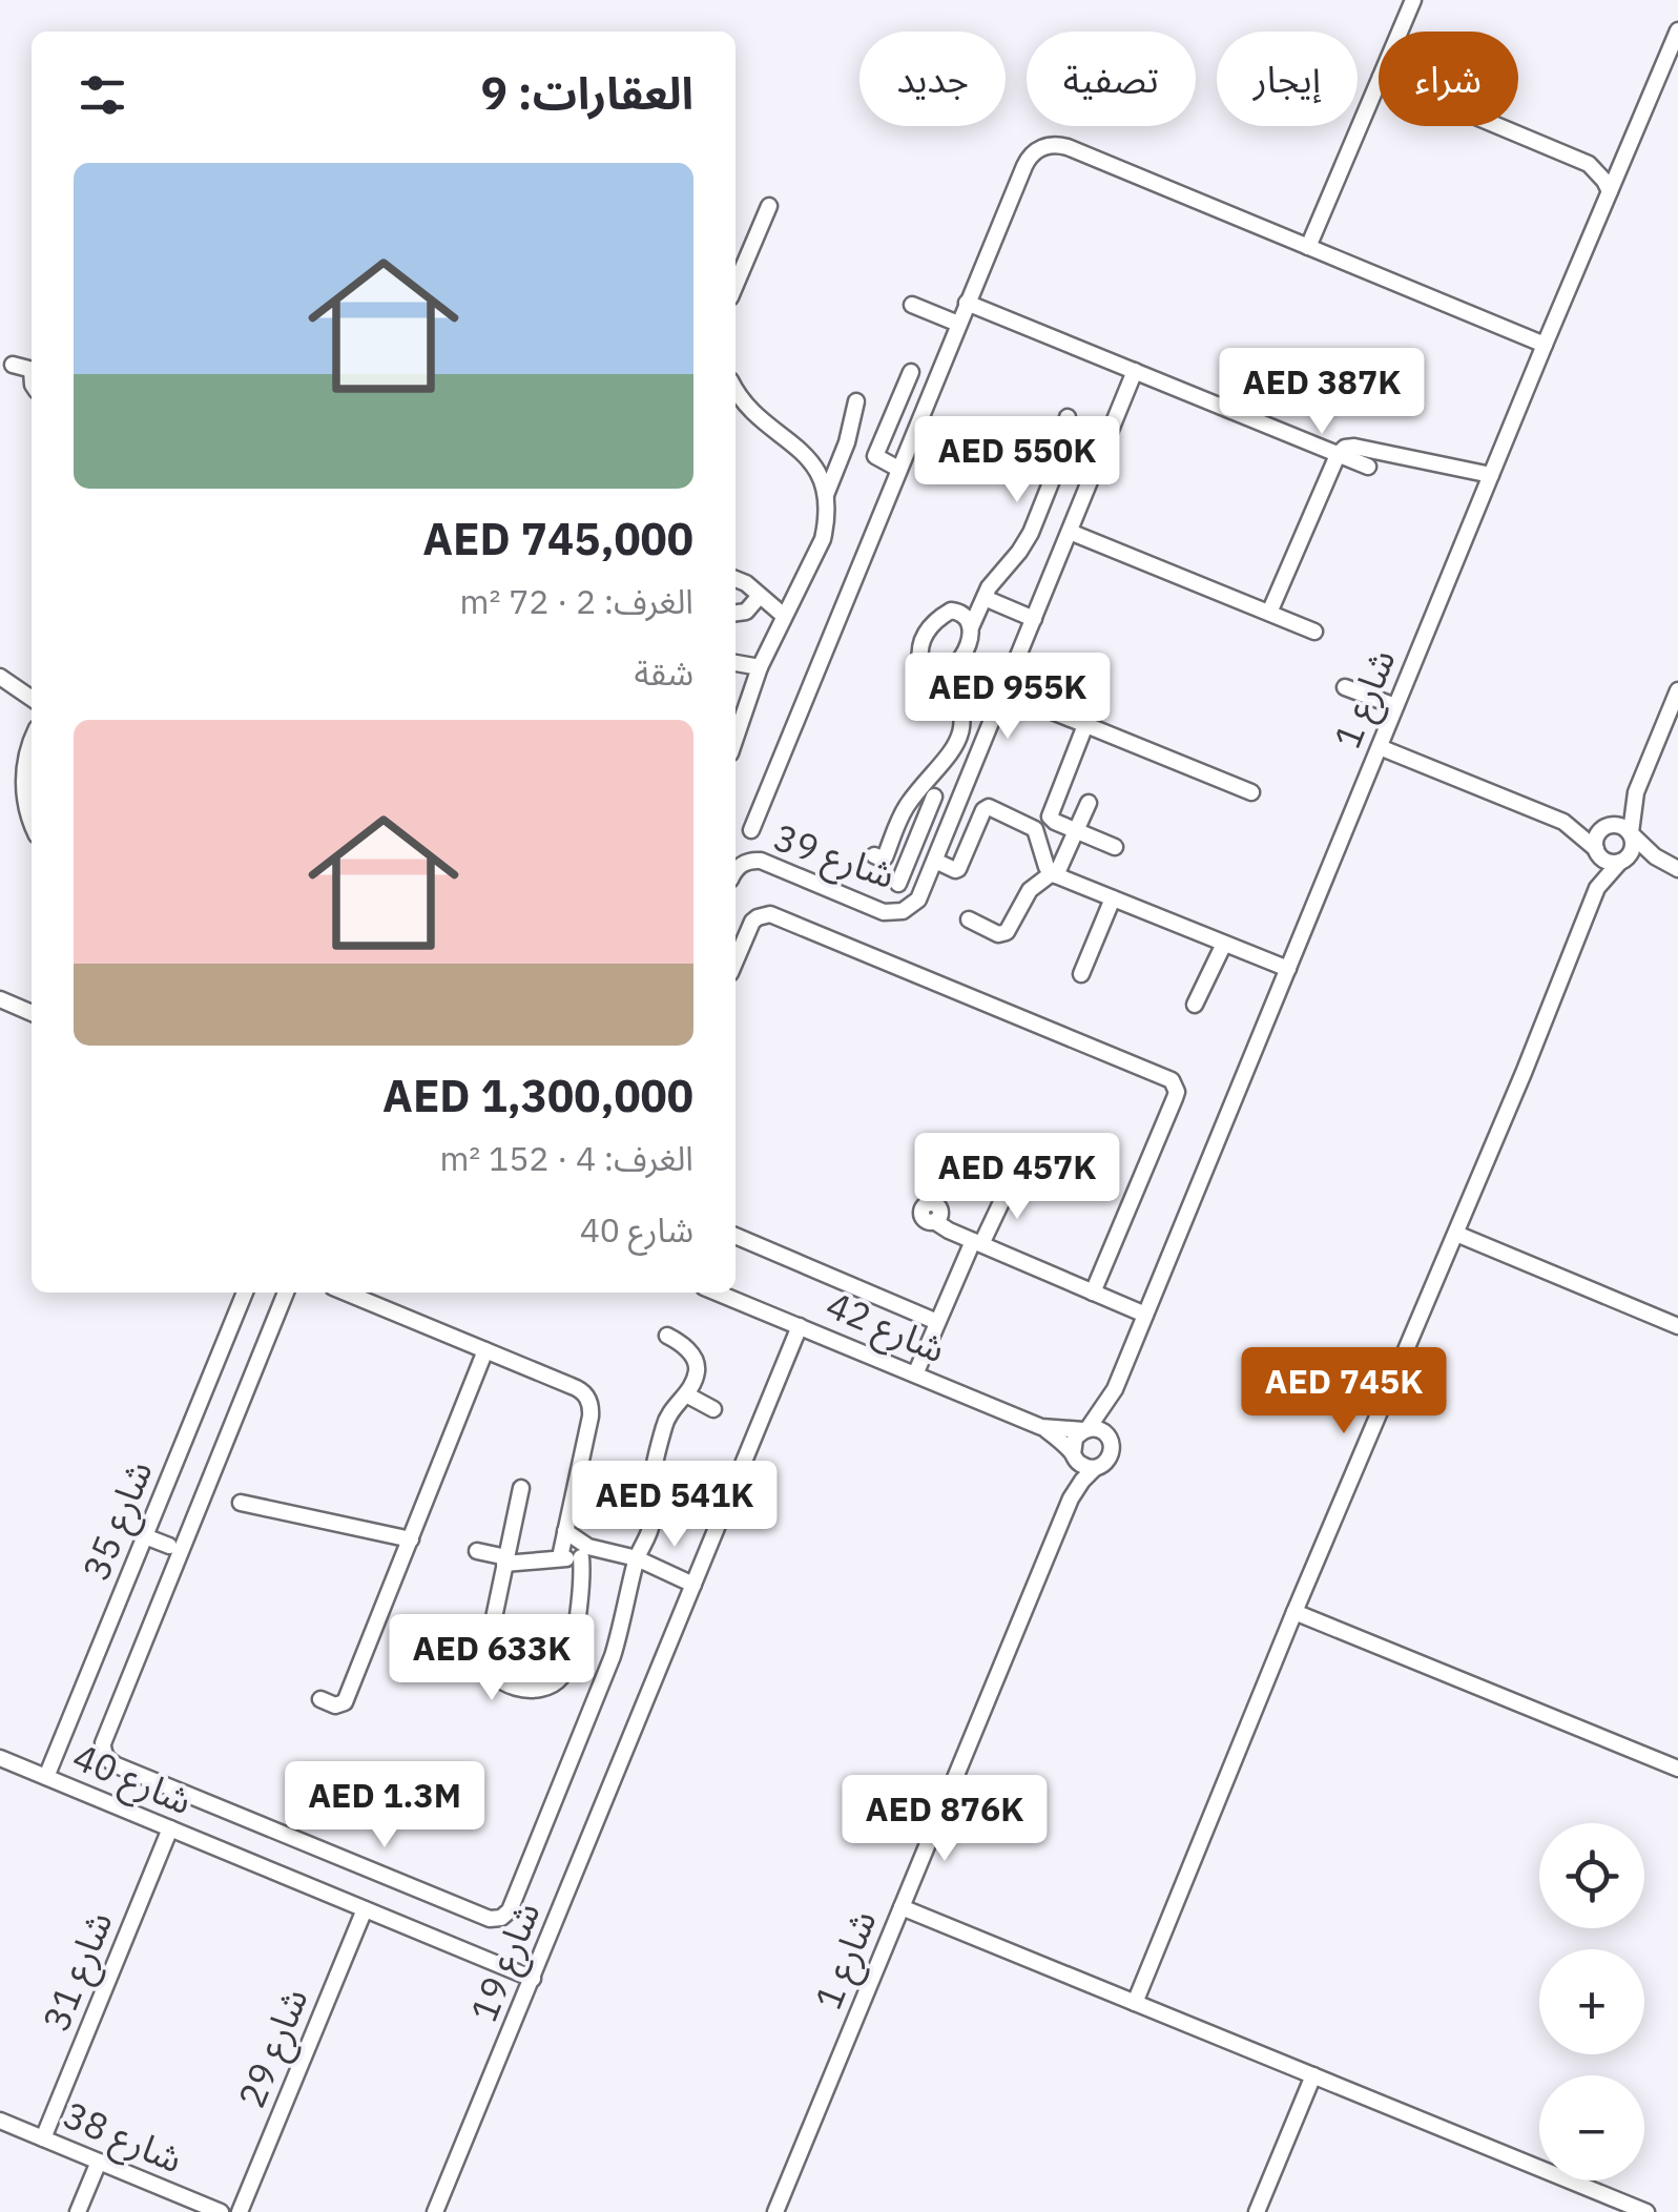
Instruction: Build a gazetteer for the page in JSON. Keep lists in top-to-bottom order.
{
  "streets": {
    "street": [
      "شارع 1",
      "شارع 39",
      "شارع 42",
      "شارع 35",
      "شارع 40",
      "شارع 19",
      "شارع 31",
      "شارع 29",
      "شارع 38"
    ]
  },
  "crossings": [
    ["شارع 1", "شارع 42"],
    ["شارع 42", "شارع 19"],
    ["شارع 35", "شارع 40"],
    ["شارع 40", "شارع 19"],
    ["شارع 40", "شارع 31"],
    ["شارع 40", "شارع 29"],
    ["شارع 31", "شارع 38"]
  ],
  "page": {
    "chip": [
      "شراء",
      "إيجار",
      "تصفية",
      "جديد"
    ],
    "heading": "العقارات: 9",
    "list": [
      {
        "name": "AED 745,000",
        "note": "الغرف: 2 · 72 m² · شقة"
      },
      {
        "name": "AED 1,300,000",
        "note": "الغرف: 4 · 152 m² · شارع 40"
      }
    ],
    "price": [
      "AED 387K",
      "AED 550K",
      "AED 955K",
      "AED 457K",
      "AED 745K",
      "AED 541K",
      "AED 633K",
      "AED 1.3M",
      "AED 876K"
    ],
    "map_buttons": ["+", "−"]
  }
}
